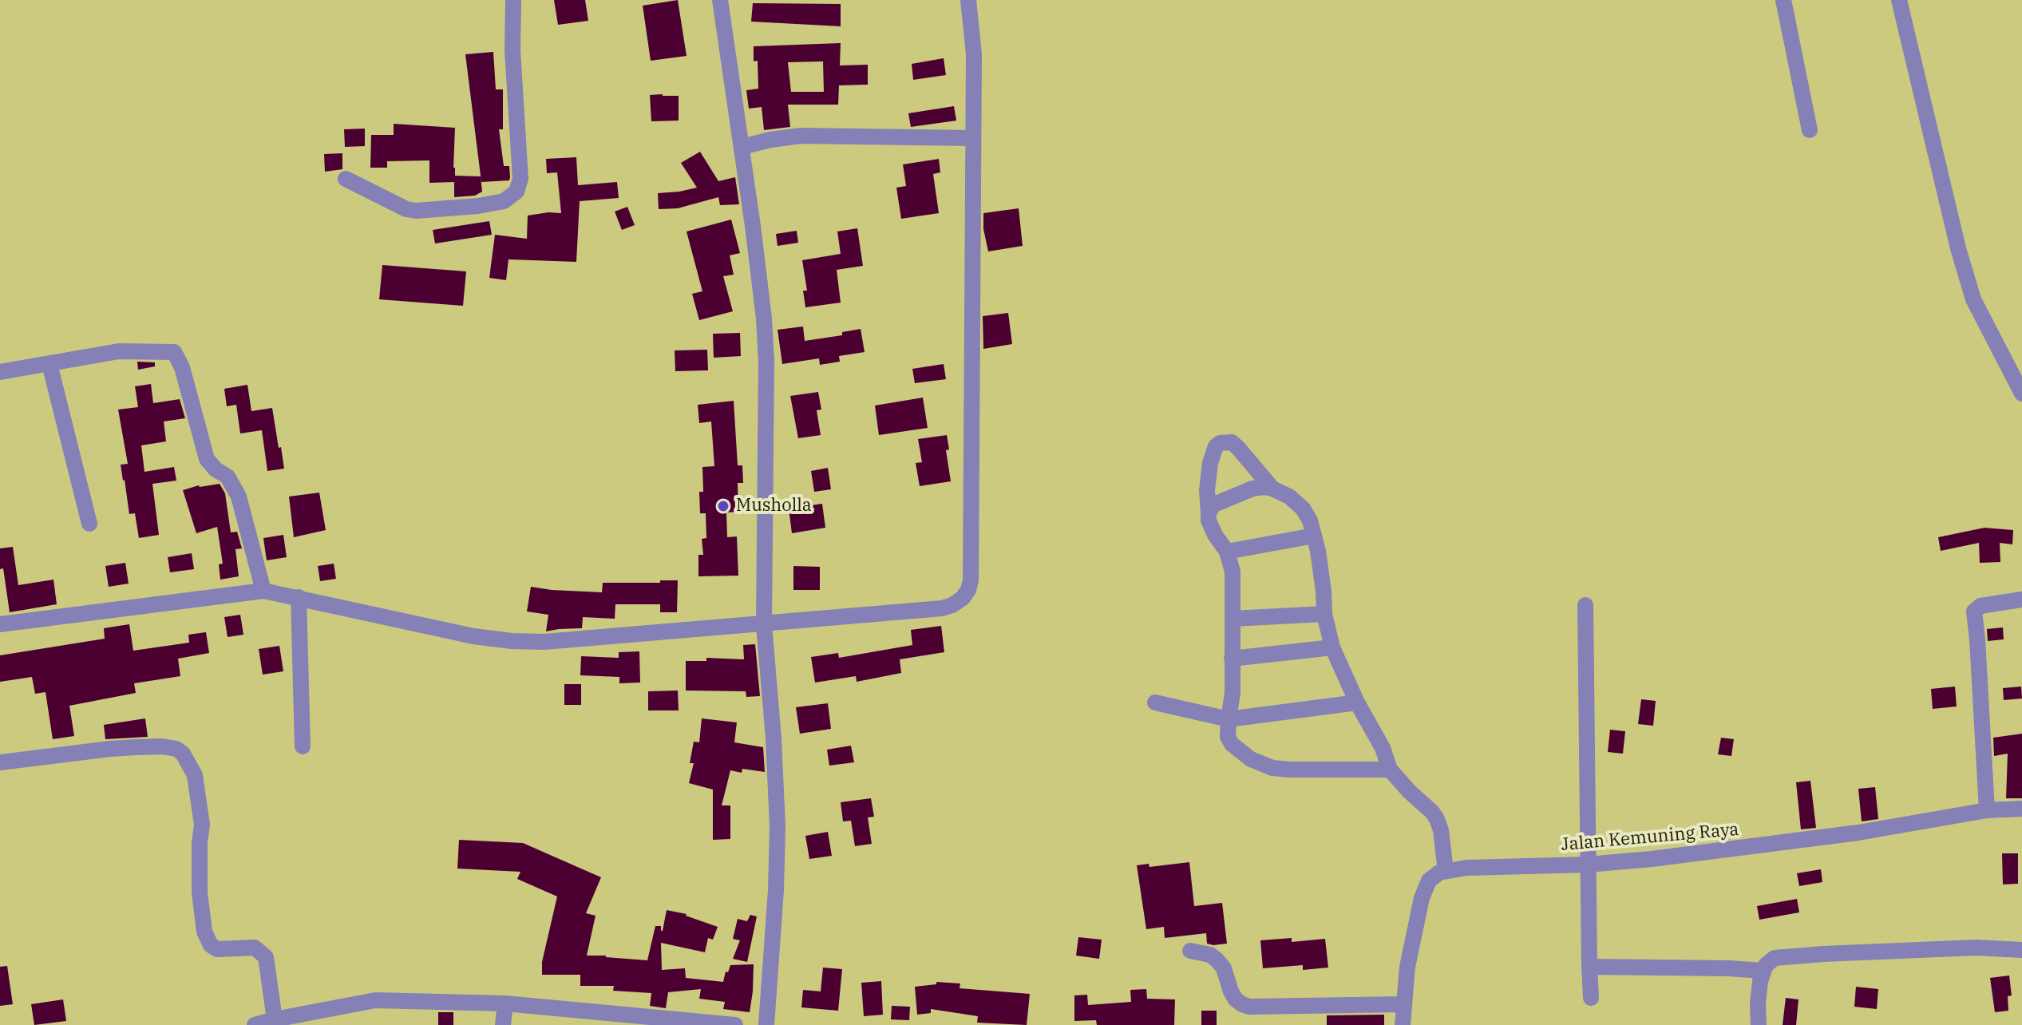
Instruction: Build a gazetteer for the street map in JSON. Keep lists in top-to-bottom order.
{
  "streets": {
    "street": ["Jalan Kemuning Raya"]
  },
  "places": ["Musholla"]
}
